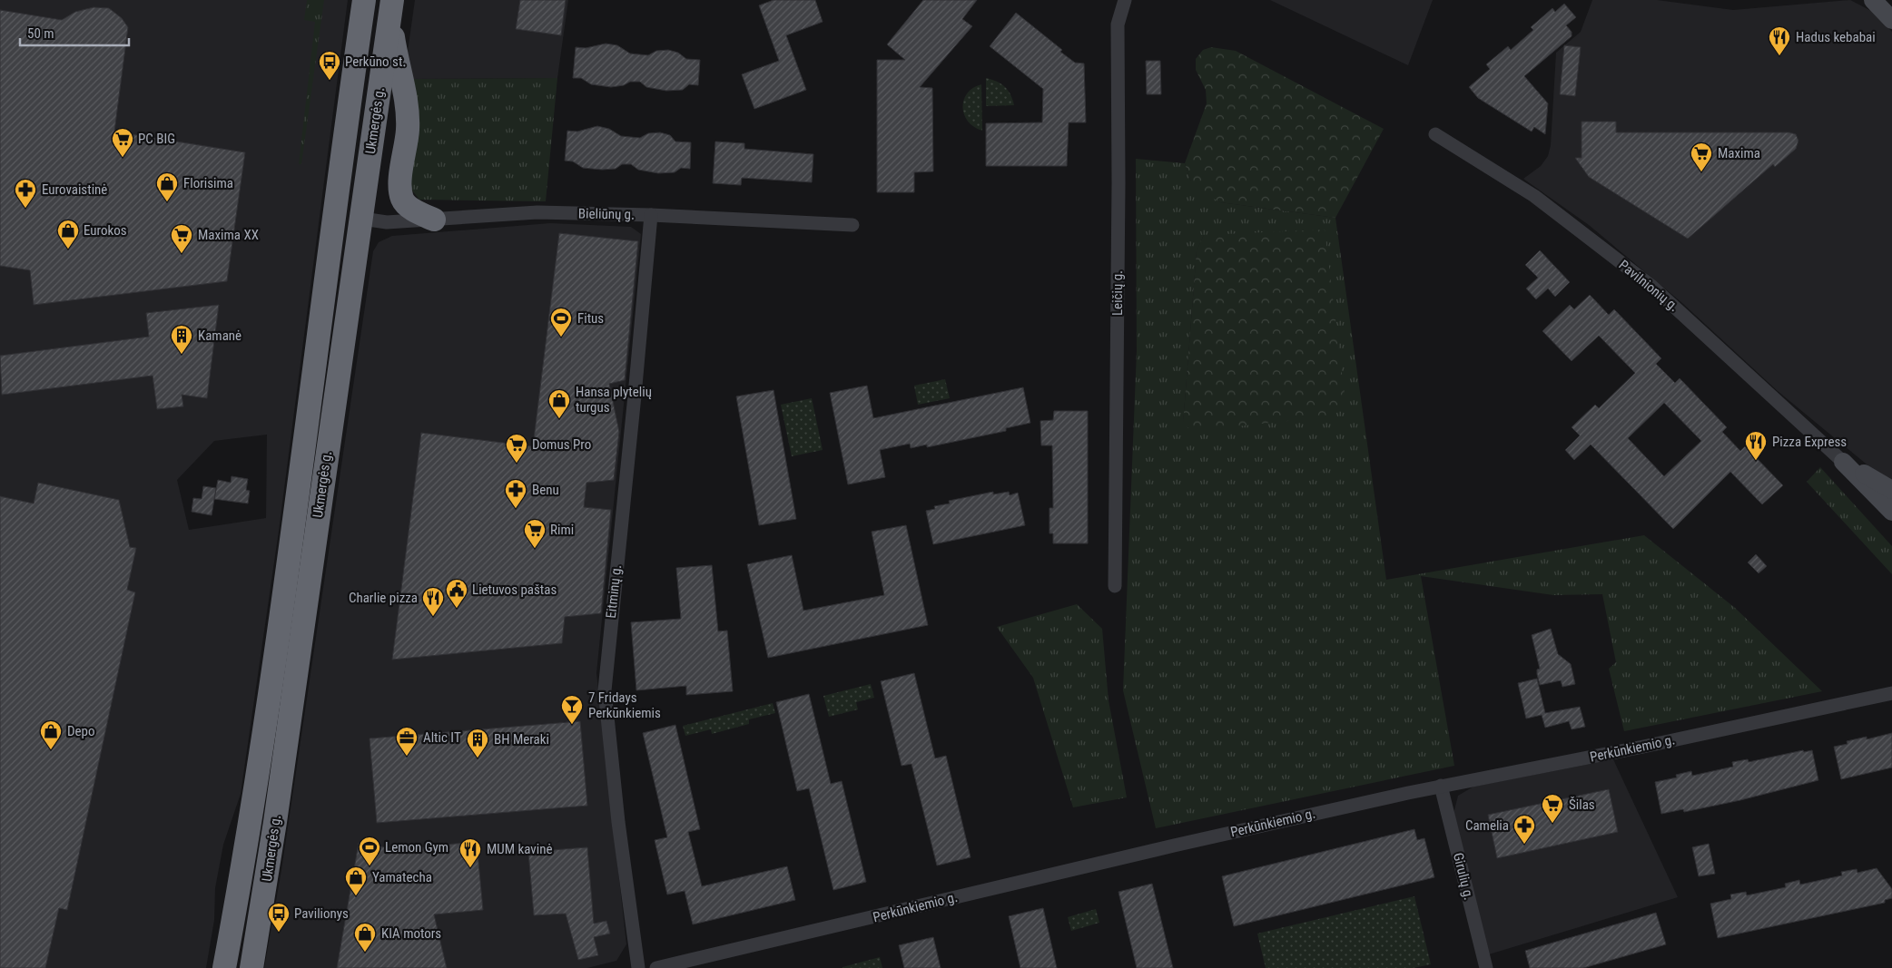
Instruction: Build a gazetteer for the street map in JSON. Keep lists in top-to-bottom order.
{
  "streets": {
    "highway": ["Ukmergės g."],
    "street": [
      "Bieliūnų g.",
      "Pavilnionių g.",
      "Leičių g.",
      "Eitminų g.",
      "Perkūnkiemio g.",
      "Girulių g."
    ]
  },
  "crossings": [
    ["Ukmergės g.", "Bieliūnų g."],
    ["Bieliūnų g.", "Eitminų g."],
    ["Perkūnkiemio g.", "Girulių g."]
  ],
  "places": {
    "restaurant": [
      "Hadus kebabai",
      "Pizza Express",
      "Charlie pizza",
      "MUM kavinė"
    ],
    "bus stop": ["Perkūno st.", "Pavilionys"],
    "supermarket": [
      "PC BIG",
      "Maxima",
      "Maxima XX",
      "Domus Pro",
      "Rimi",
      "Šilas"
    ],
    "shop": [
      "Florisima",
      "Eurokos",
      "Hansa plytelių turgus",
      "Depo",
      "Yamatecha",
      "KIA motors"
    ],
    "pharmacy": ["Eurovaistinė", "Benu", "Camelia"],
    "sports": ["Fitus", "Lemon Gym"],
    "building": ["Kamanė", "BH Meraki"],
    "public building": ["Lietuvos paštas"],
    "bar": ["7 Fridays Perkūnkiemis"],
    "office": ["Altic IT"]
  },
  "scale_bar": "50 m"
}
